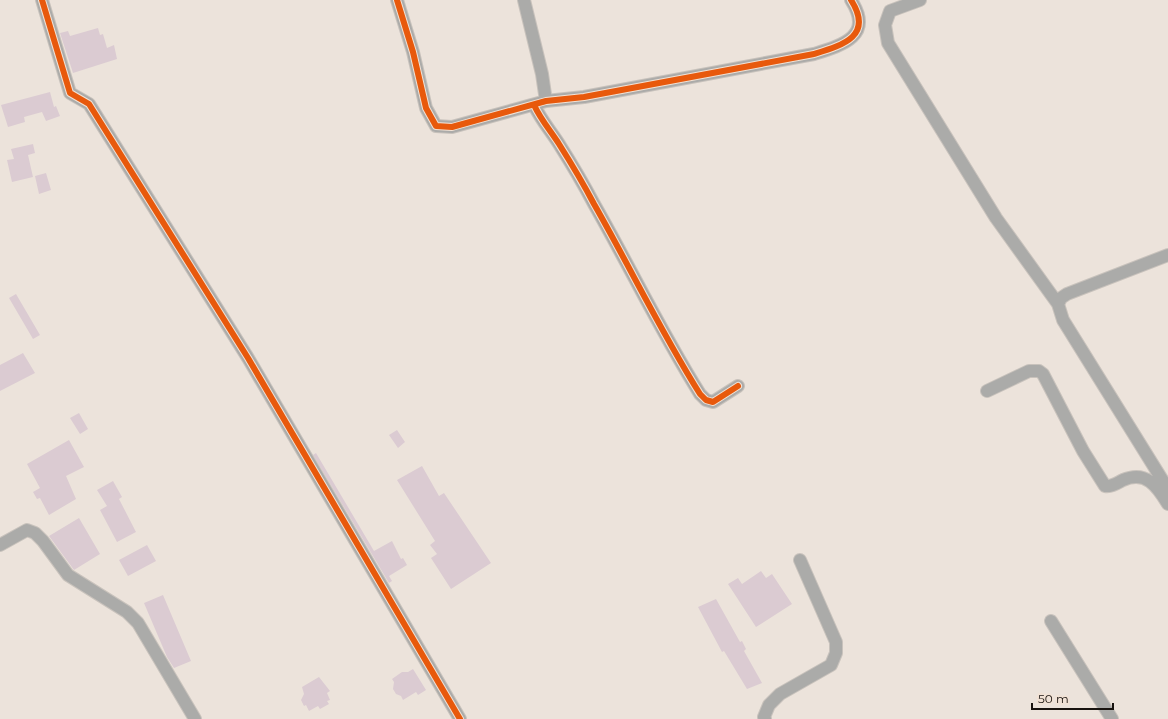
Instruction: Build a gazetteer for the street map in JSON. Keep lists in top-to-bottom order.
{
  "scale_bar": "50 m"
}
